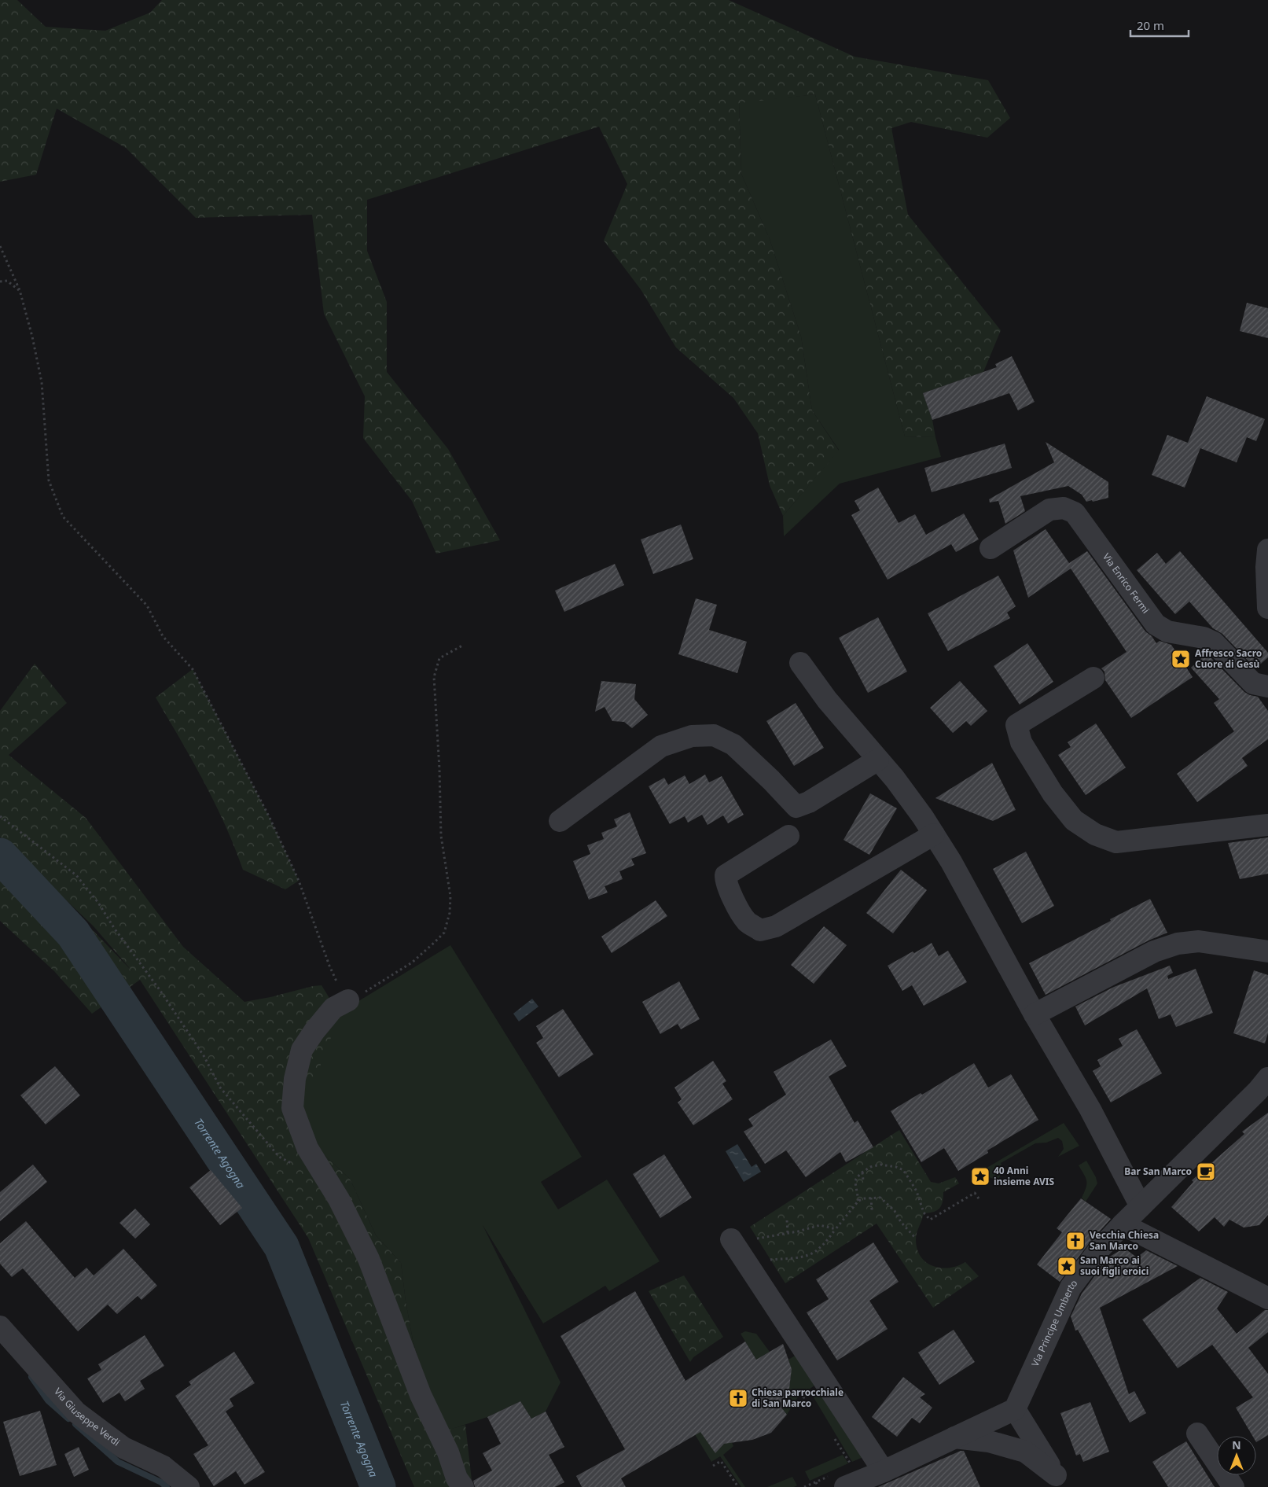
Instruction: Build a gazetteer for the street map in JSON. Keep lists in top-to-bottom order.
{
  "streets": {
    "street": ["Via Enrico Fermi", "Via Principe Umberto", "Via Giuseppe Verdi"]
  },
  "water": ["Torrente Agogna"],
  "places": {
    "place": ["Affresco Sacro Cuore di Gesù", "40 Anni insieme AVIS", "San Marco ai suoi figli eroici"],
    "cafe": ["Bar San Marco"],
    "church": ["Vecchia Chiesa San Marco", "Chiesa parrocchiale di San Marco"]
  },
  "scale_bar": "20 m",
  "north": "top"
}
